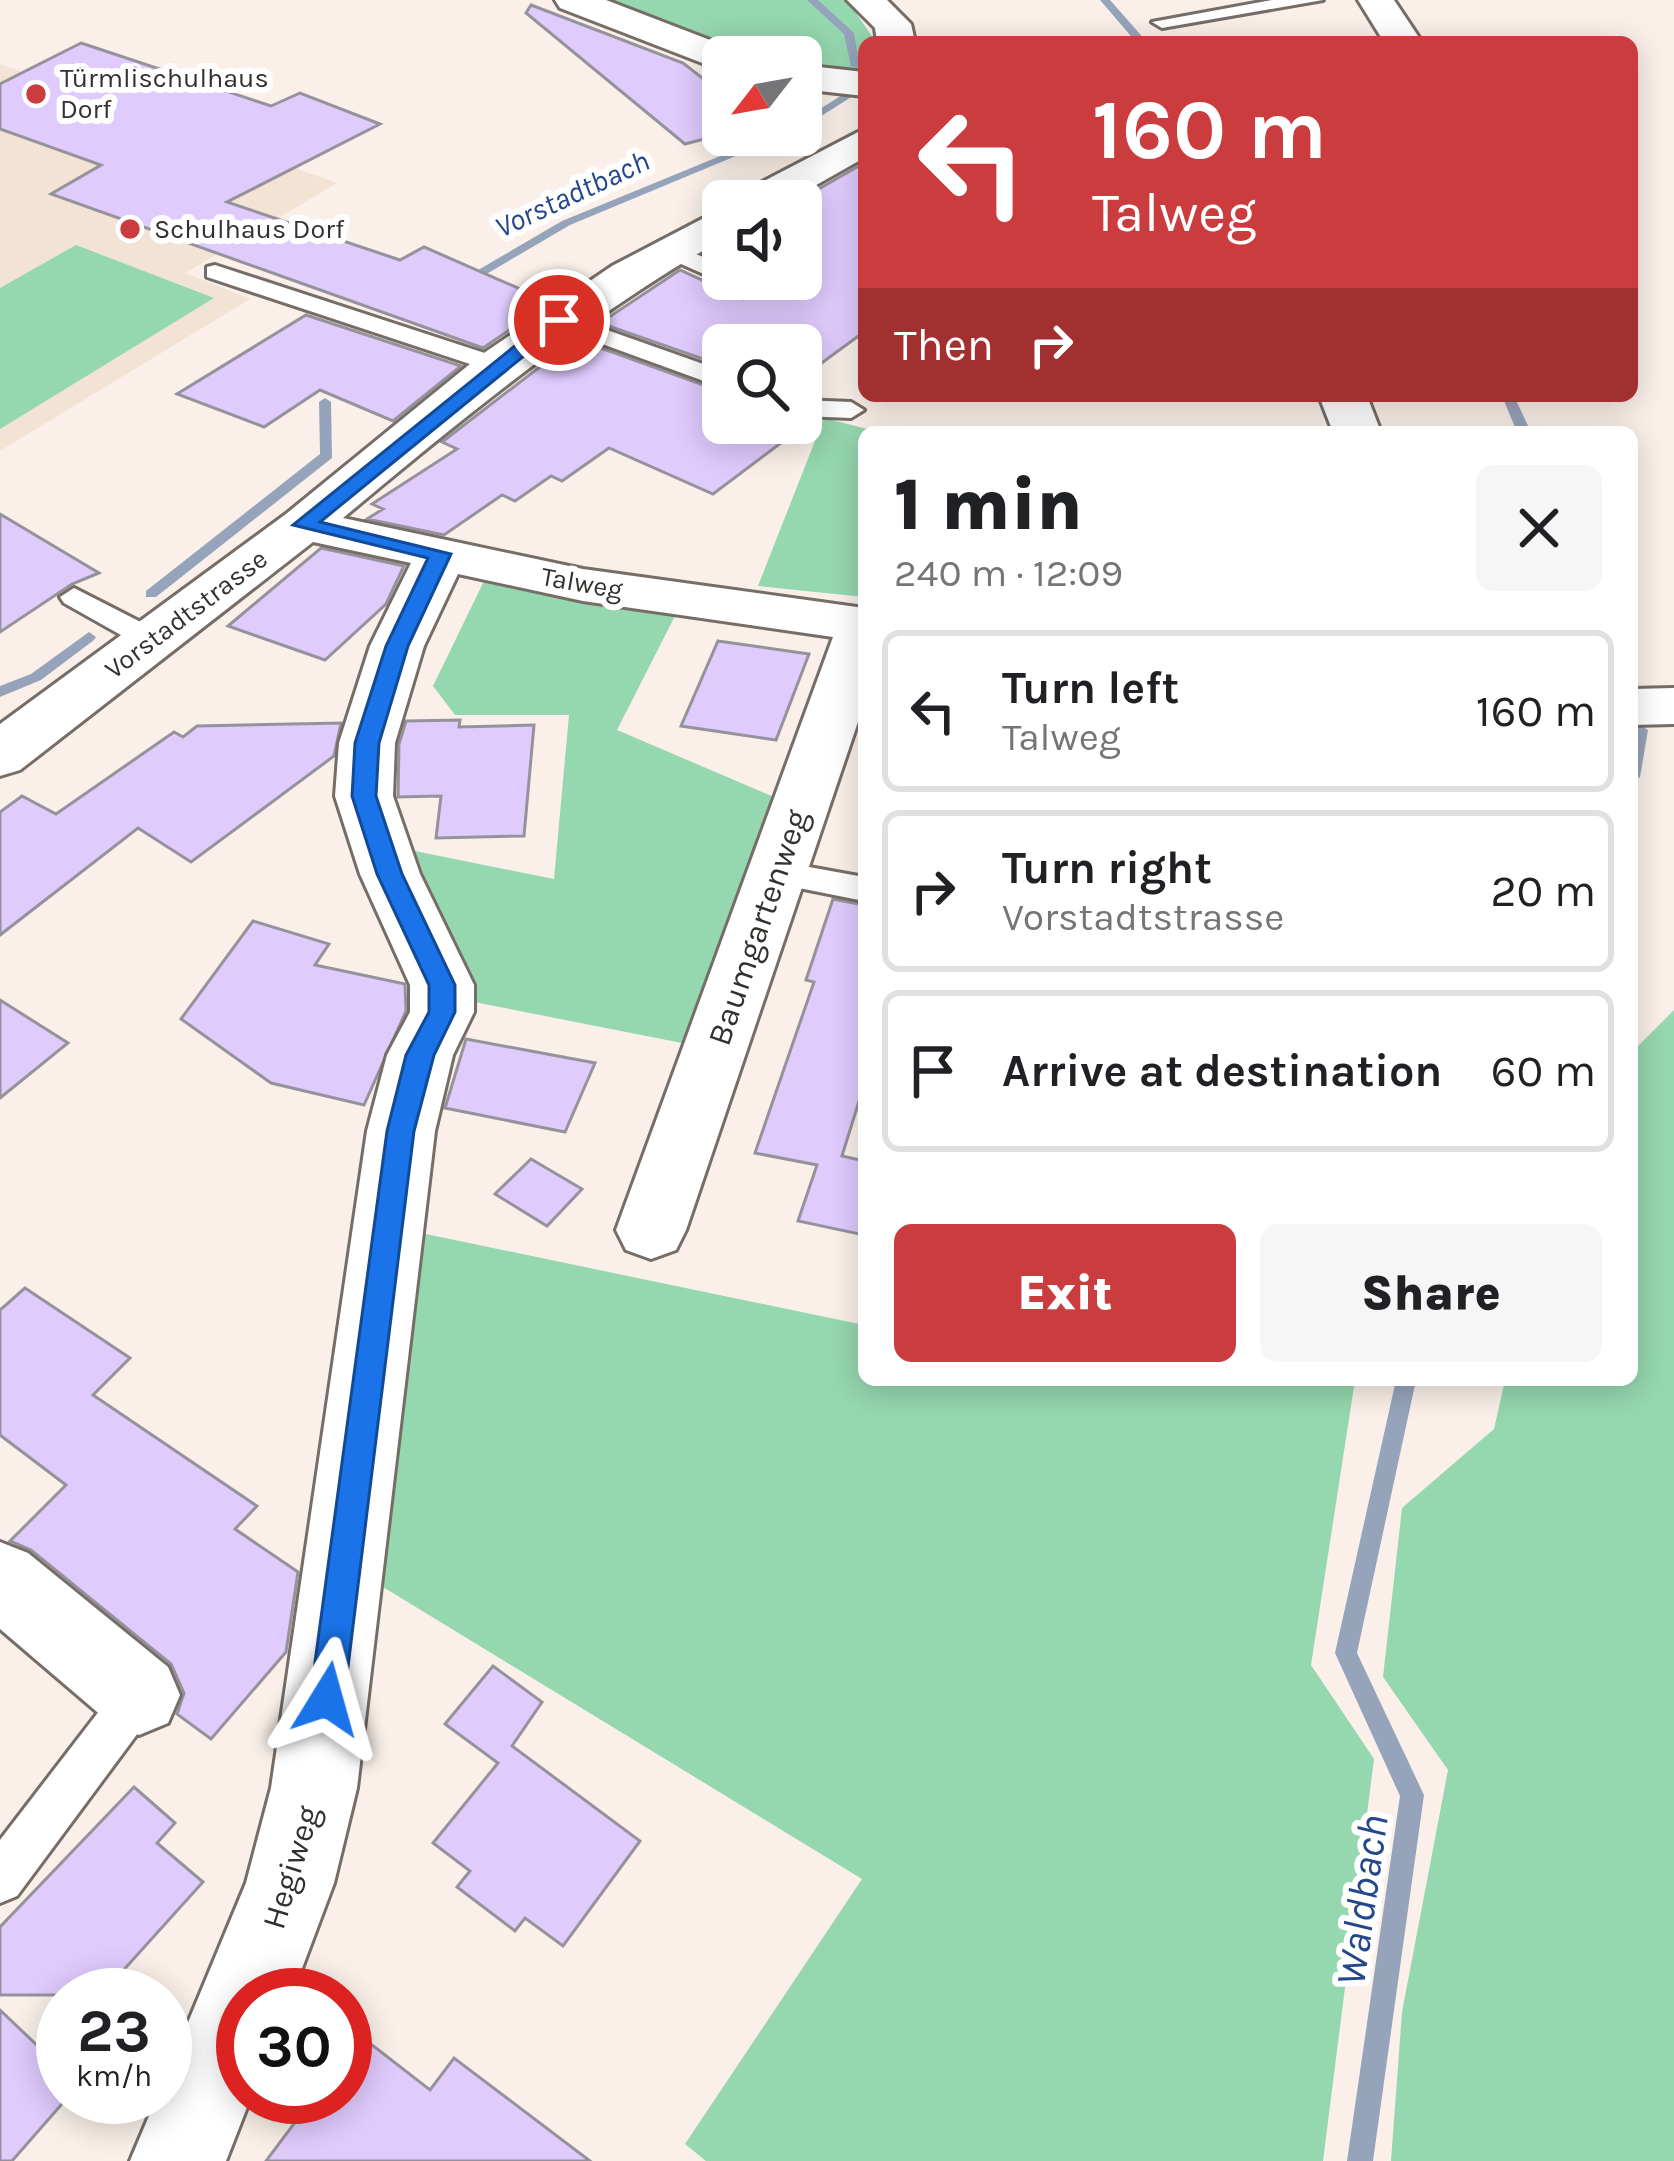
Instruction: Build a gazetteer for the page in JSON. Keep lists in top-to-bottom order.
{
  "streets": {
    "street": [
      "Talweg",
      "Vorstadtstrasse",
      "Baumgartenweg",
      "Hegiweg"
    ]
  },
  "crossings": [
    ["Talweg", "Vorstadtstrasse"],
    ["Talweg", "Hegiweg"]
  ],
  "water": ["Vorstadtbach", "Waldbach"],
  "places": ["Türmlischulhaus Dorf", "Schulhaus Dorf"],
  "north": "bottom left",
  "page": {
    "turn": ["160 m", "Talweg"],
    "then": "Then",
    "heading": ["1 min", "240 m · 12:09"],
    "list": [
      {
        "name": "Turn left",
        "note": "Talweg",
        "value": "160 m"
      },
      {
        "name": "Turn right",
        "note": "Vorstadtstrasse",
        "value": "20 m"
      },
      {
        "name": "Arrive at destination",
        "value": "60 m"
      }
    ],
    "buttons": ["Exit", "Share"],
    "speed": "23 km/h",
    "limit": "30"
  }
}
